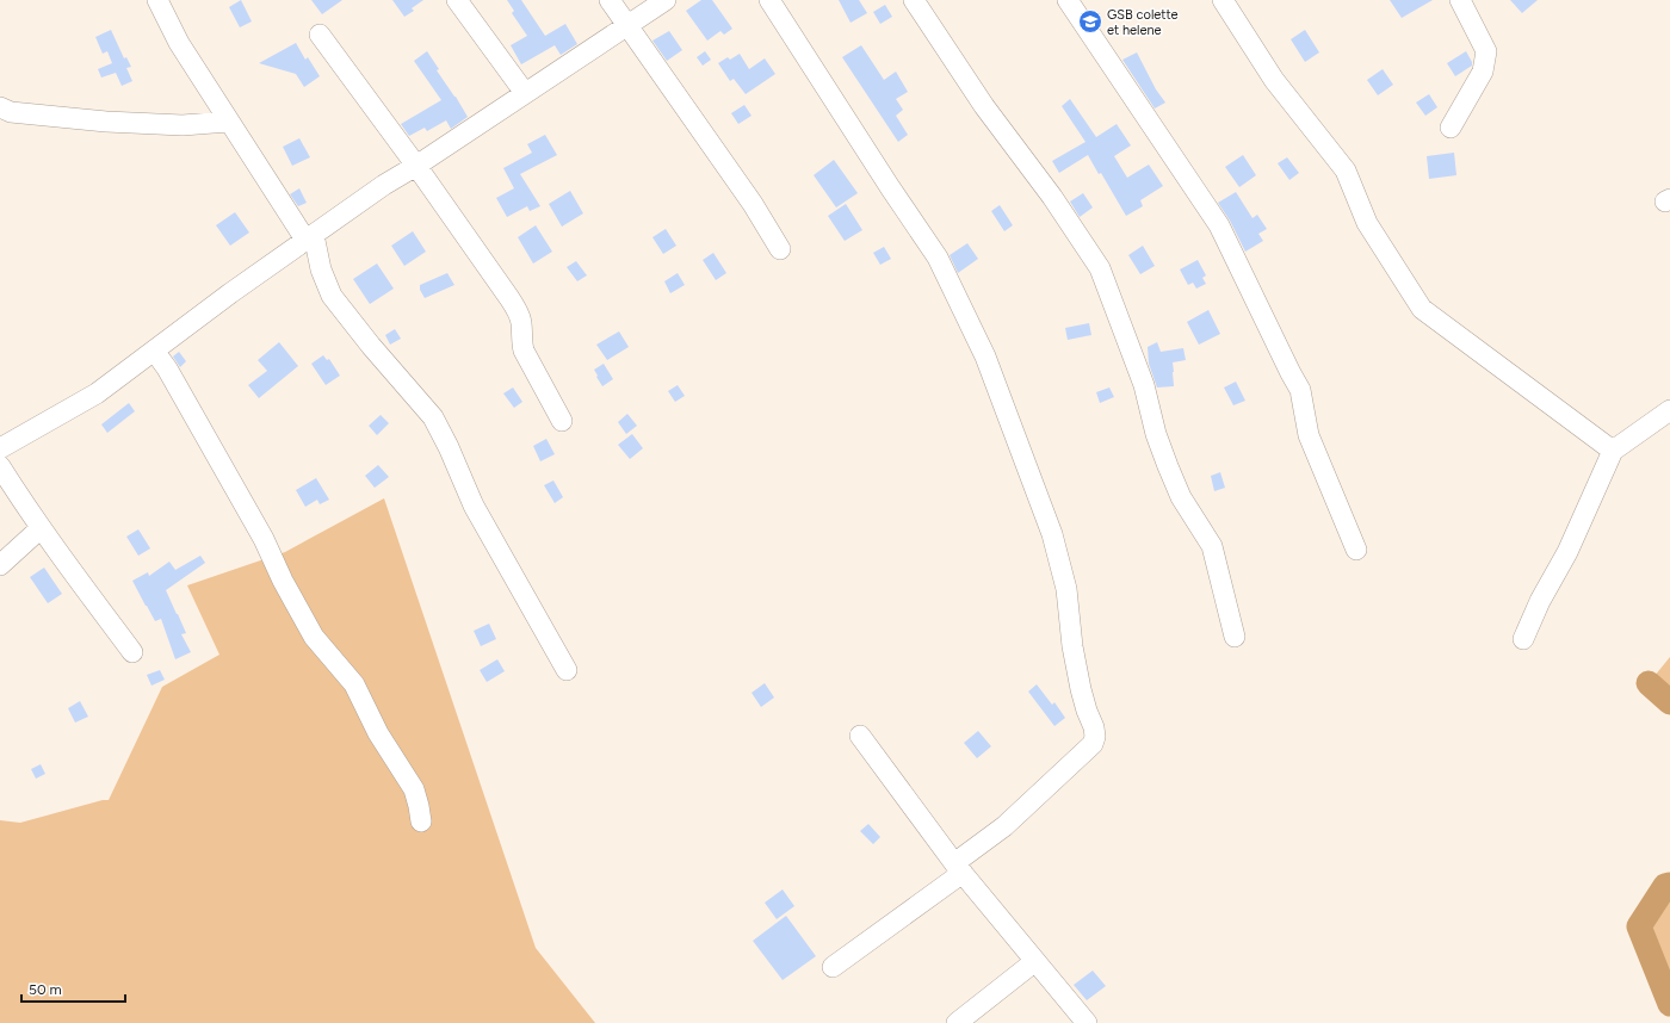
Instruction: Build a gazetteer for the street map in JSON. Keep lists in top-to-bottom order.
{
  "places": {
    "school or university": ["GSB colette et helene"]
  },
  "scale_bar": "50 m"
}
